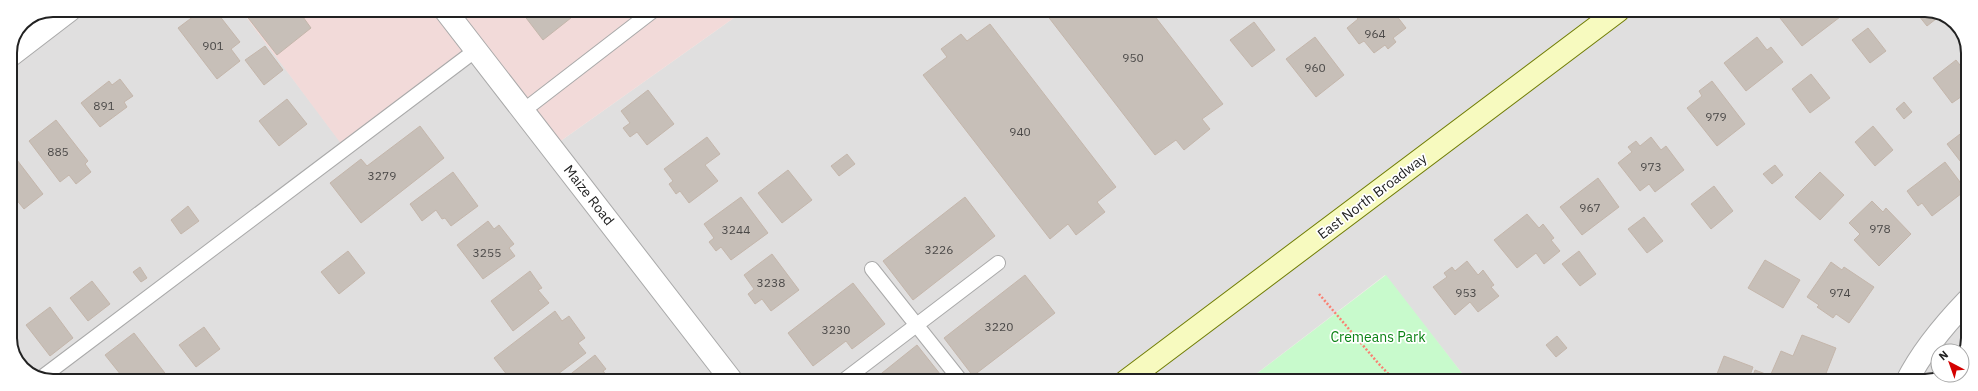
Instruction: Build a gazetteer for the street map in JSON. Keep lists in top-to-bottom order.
{
  "streets": {
    "main road": ["East North Broadway"],
    "street": ["Maize Road"]
  },
  "parks": ["Cremeans Park"],
  "house_numbers": [
    "964",
    "901",
    "950",
    "960",
    "891",
    "979",
    "940",
    "885",
    "973",
    "3279",
    "967",
    "978",
    "3244",
    "3226",
    "3255",
    "3238",
    "953",
    "974",
    "3220",
    "3230"
  ],
  "north": "top left"
}
